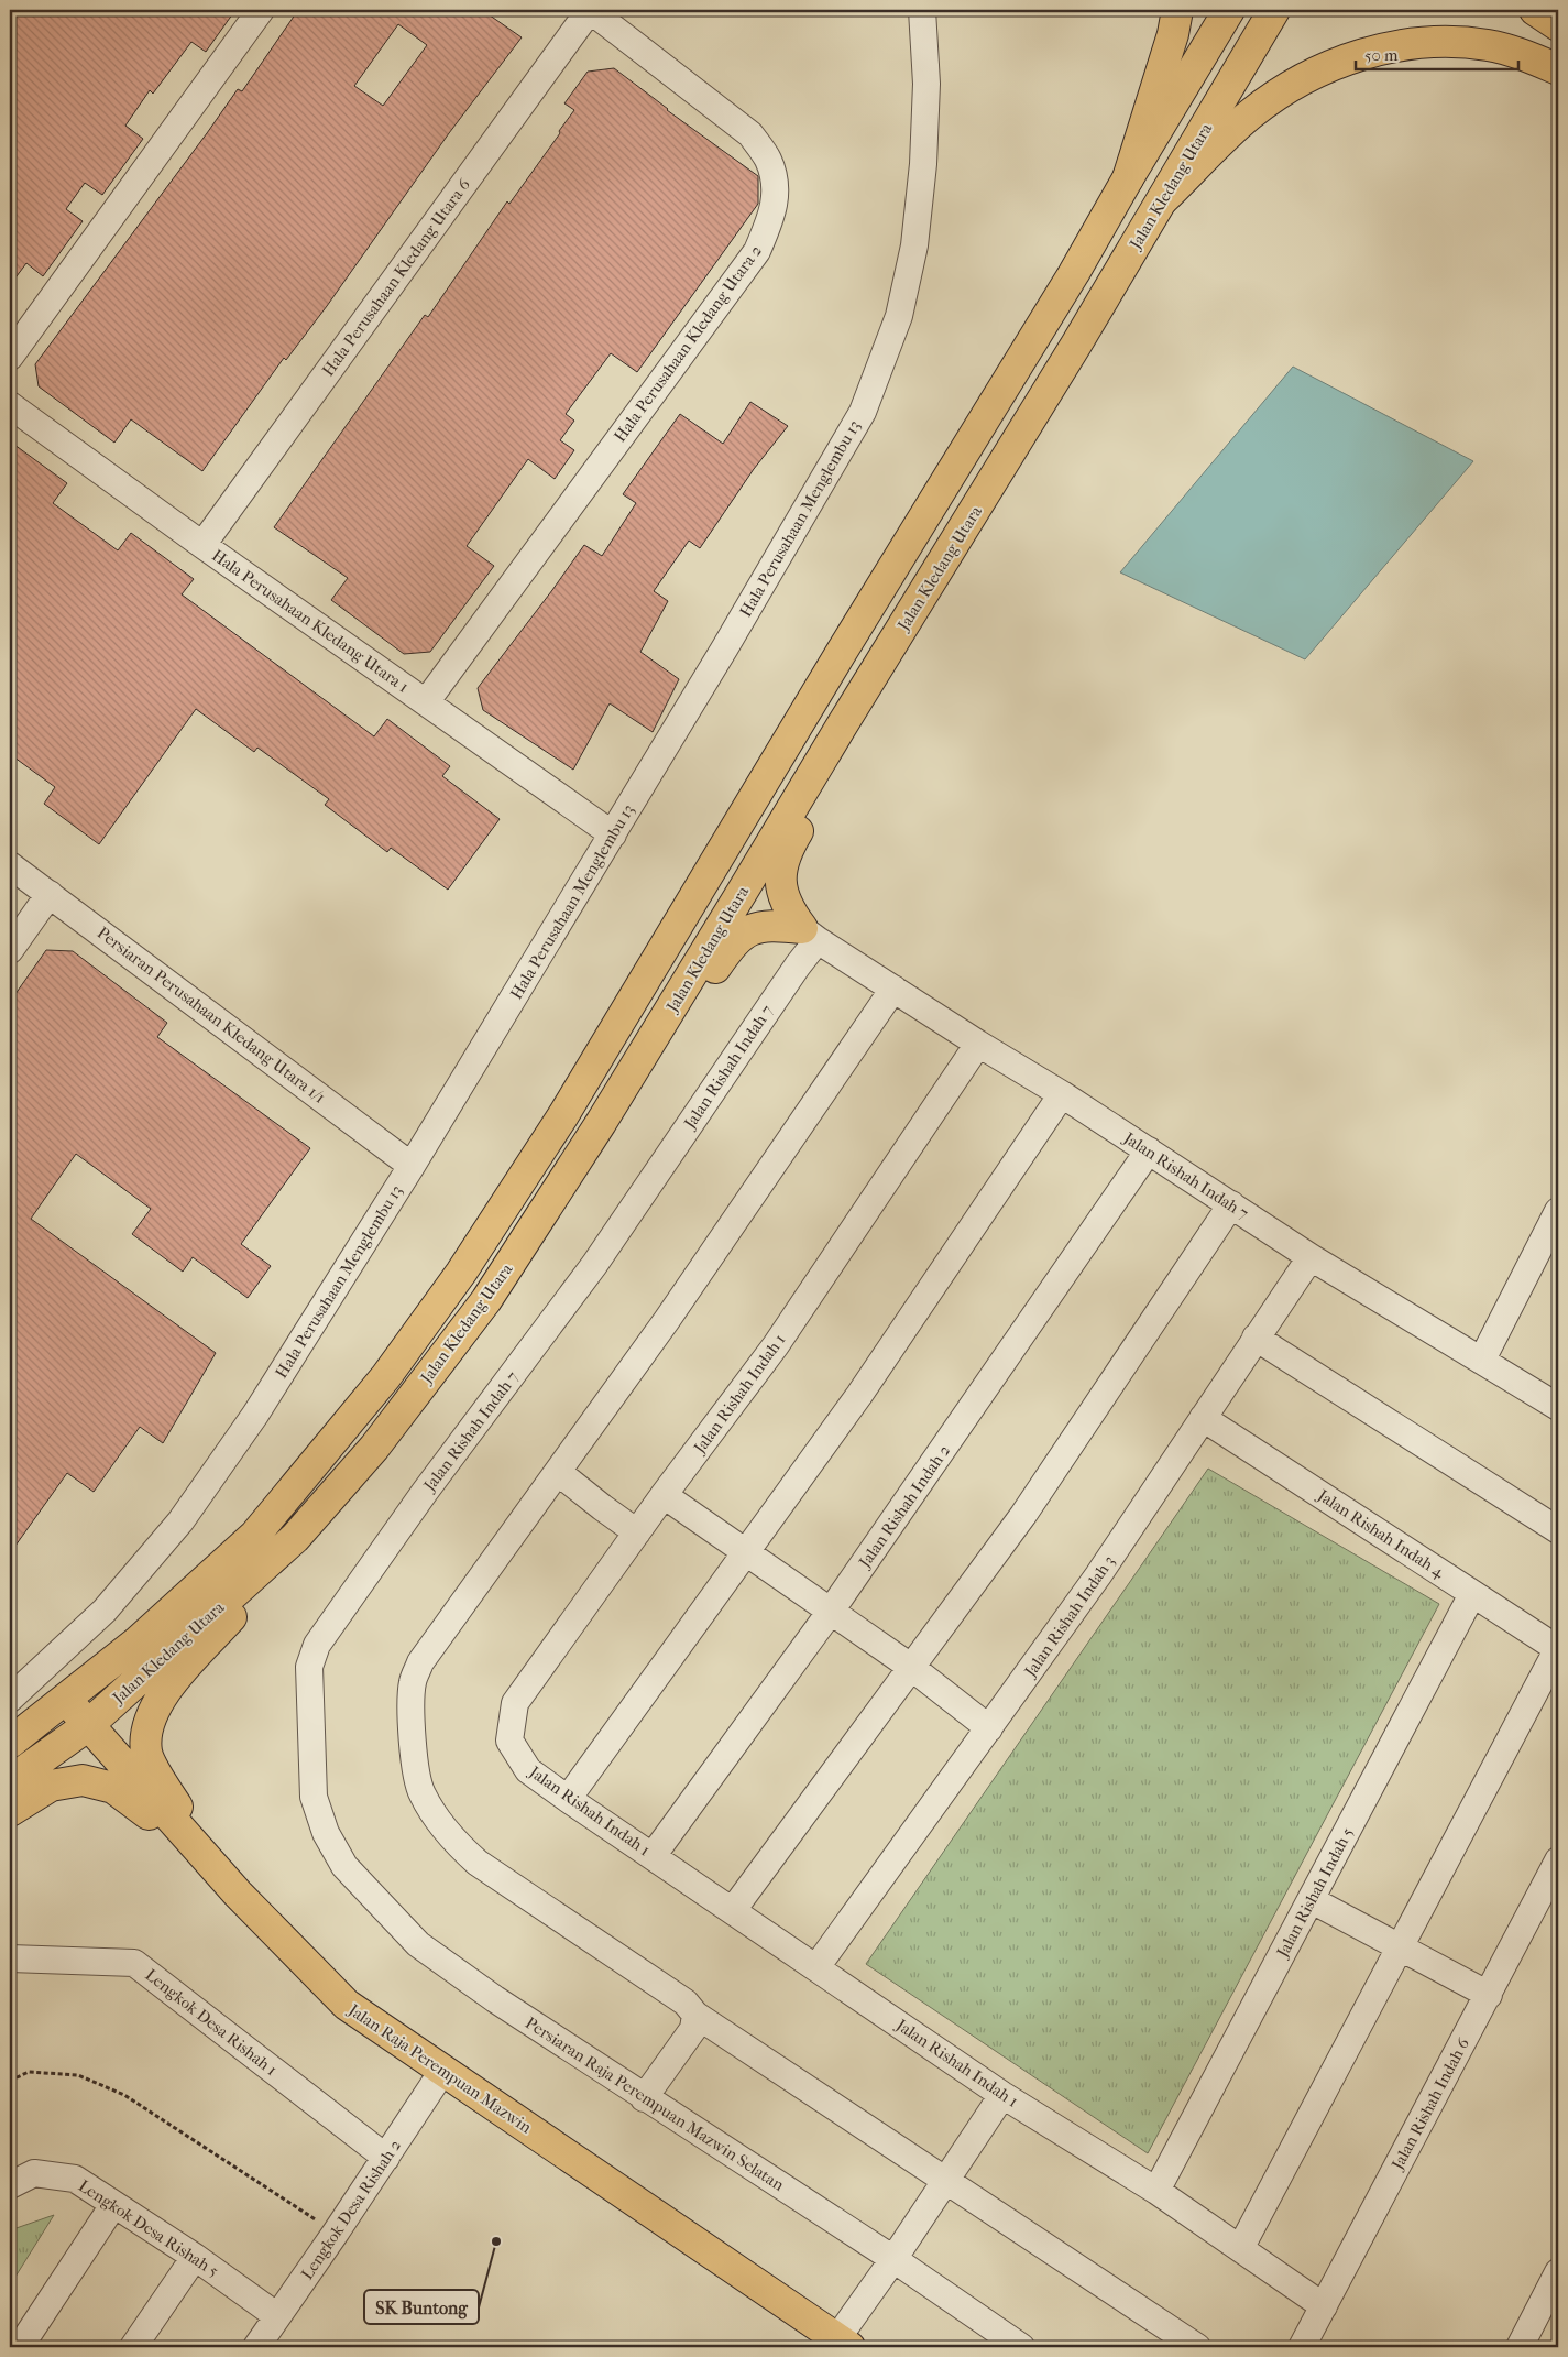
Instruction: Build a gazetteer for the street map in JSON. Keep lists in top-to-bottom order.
{
  "streets": {
    "main road": ["Jalan Kledang Utara", "Jalan Raja Perempuan Mazwin"],
    "street": [
      "Hala Perusahaan Kledang Utara 6",
      "Hala Perusahaan Kledang Utara 2",
      "Hala Perusahaan Menglembu 13",
      "Hala Perusahaan Kledang Utara 1",
      "Persiaran Perusahaan Kledang Utara 1/1",
      "Jalan Rishah Indah 7",
      "Jalan Rishah Indah 1",
      "Jalan Rishah Indah 2",
      "Jalan Rishah Indah 4",
      "Jalan Rishah Indah 3",
      "Jalan Rishah Indah 5",
      "Lengkok Desa Rishah 1",
      "Persiaran Raja Perempuan Mazwin Selatan",
      "Jalan Rishah Indah 6",
      "Lengkok Desa Rishah 2",
      "Lengkok Desa Rishah 5"
    ]
  },
  "crossings": [
    ["Jalan Kledang Utara", "Jalan Raja Perempuan Mazwin"],
    ["Hala Perusahaan Kledang Utara 6", "Hala Perusahaan Kledang Utara 2"],
    ["Hala Perusahaan Kledang Utara 6", "Hala Perusahaan Kledang Utara 1"],
    ["Hala Perusahaan Kledang Utara 2", "Hala Perusahaan Kledang Utara 1"],
    ["Hala Perusahaan Menglembu 13", "Hala Perusahaan Kledang Utara 1"],
    ["Hala Perusahaan Menglembu 13", "Persiaran Perusahaan Kledang Utara 1/1"],
    ["Jalan Rishah Indah 7", "Jalan Rishah Indah 1"],
    ["Jalan Rishah Indah 7", "Jalan Rishah Indah 2"],
    ["Jalan Rishah Indah 7", "Jalan Rishah Indah 3"],
    ["Jalan Rishah Indah 7", "Persiaran Raja Perempuan Mazwin Selatan"],
    ["Jalan Rishah Indah 1", "Jalan Rishah Indah 2"],
    ["Jalan Rishah Indah 1", "Jalan Rishah Indah 3"],
    ["Jalan Rishah Indah 1", "Jalan Rishah Indah 5"],
    ["Jalan Rishah Indah 1", "Jalan Rishah Indah 6"],
    ["Jalan Rishah Indah 4", "Jalan Rishah Indah 3"],
    ["Jalan Rishah Indah 4", "Jalan Rishah Indah 5"],
    ["Lengkok Desa Rishah 1", "Lengkok Desa Rishah 2"],
    ["Jalan Raja Perempuan Mazwin", "Lengkok Desa Rishah 2"],
    ["Lengkok Desa Rishah 2", "Lengkok Desa Rishah 5"]
  ],
  "places": ["SK Buntong"],
  "scale_bar": "50 m"
}
